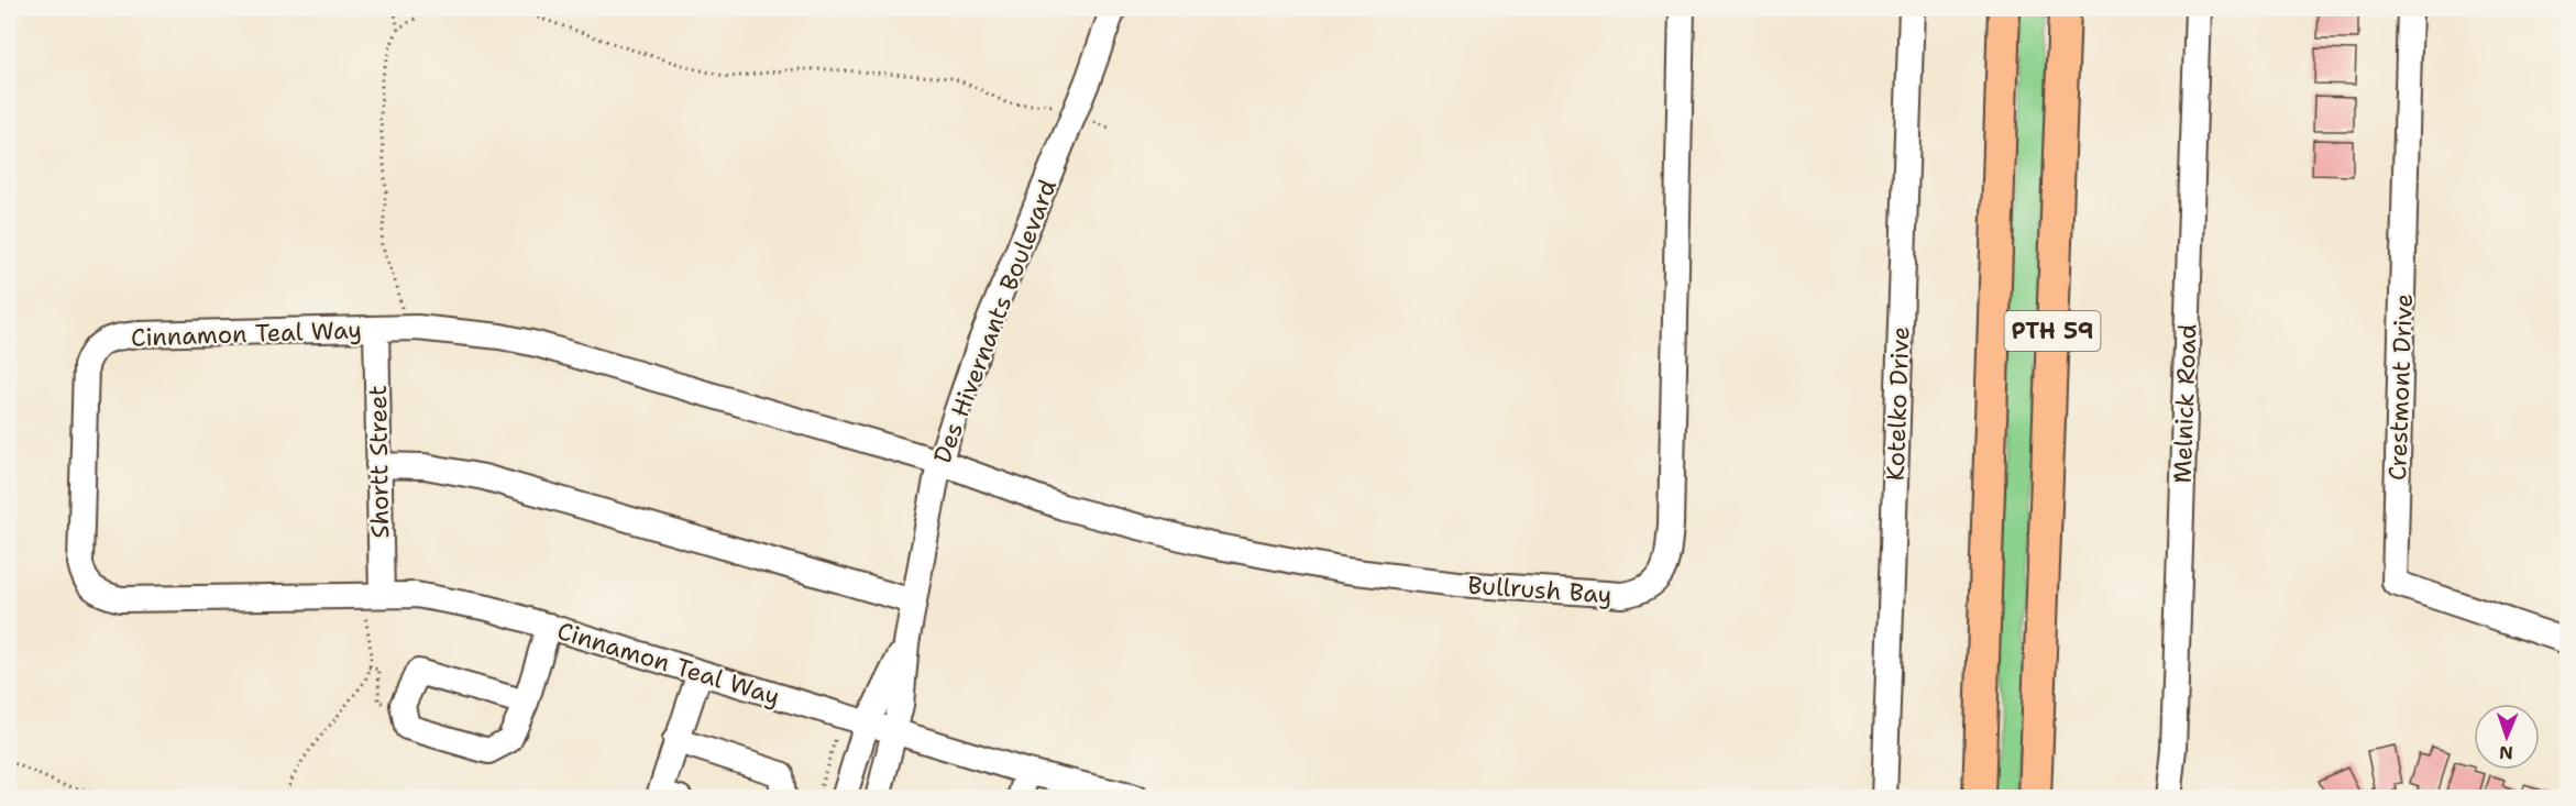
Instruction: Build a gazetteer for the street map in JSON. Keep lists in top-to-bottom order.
{
  "streets": {
    "main road": ["PTH 59"],
    "street": [
      "Des Hivernants Boulevard",
      "Cinnamon Teal Way",
      "Crestmont Drive",
      "Kotelko Drive",
      "Melnick Road",
      "Shortt Street",
      "Bullrush Bay"
    ]
  },
  "crossings": [
    ["Des Hivernants Boulevard", "Cinnamon Teal Way"],
    ["Des Hivernants Boulevard", "Bullrush Bay"],
    ["Cinnamon Teal Way", "Shortt Street"],
    ["Cinnamon Teal Way", "Bullrush Bay"]
  ],
  "north": "bottom"
}
